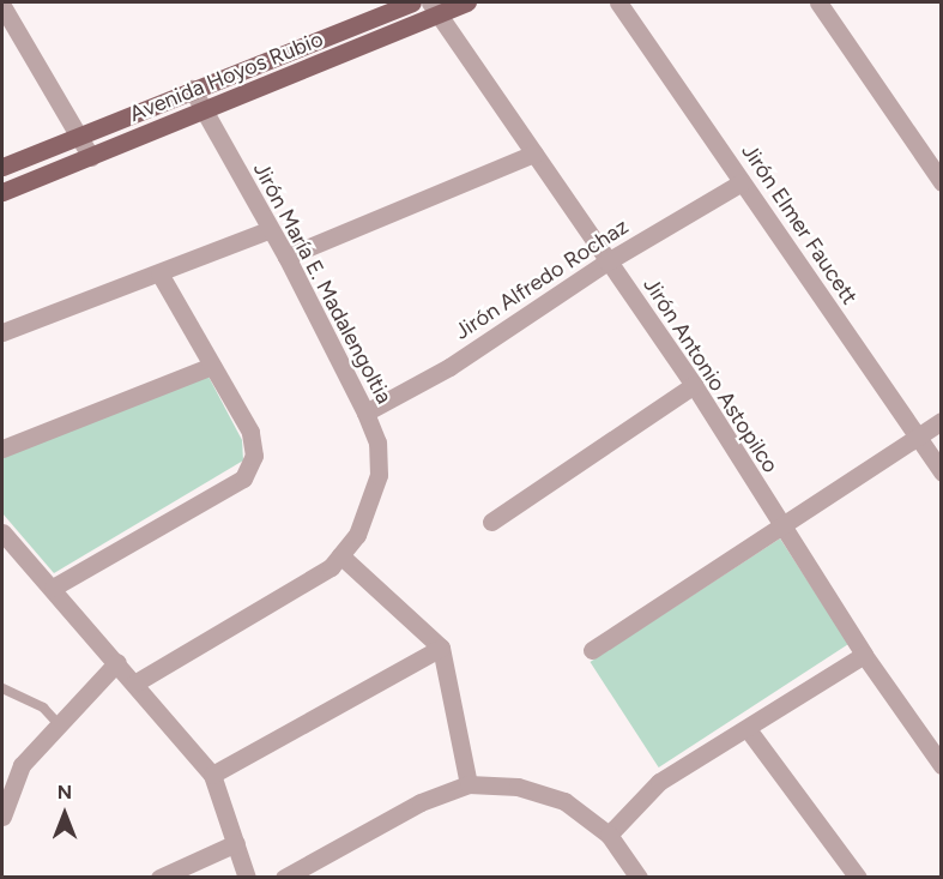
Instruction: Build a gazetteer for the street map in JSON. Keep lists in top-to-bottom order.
{
  "streets": {
    "main road": ["Avenida Hoyos Rubio"],
    "street": [
      "Jirón Elmer Faucett",
      "Jirón Alfredo Rochaz",
      "Jirón María E. Madalengoltia",
      "Jirón Antonio Astopilco"
    ]
  },
  "crossings": [
    ["Avenida Hoyos Rubio", "Jirón María E. Madalengoltia"],
    ["Avenida Hoyos Rubio", "Jirón Antonio Astopilco"],
    ["Jirón Elmer Faucett", "Jirón Alfredo Rochaz"],
    ["Jirón Alfredo Rochaz", "Jirón María E. Madalengoltia"],
    ["Jirón Alfredo Rochaz", "Jirón Antonio Astopilco"]
  ],
  "north": "top"
}
